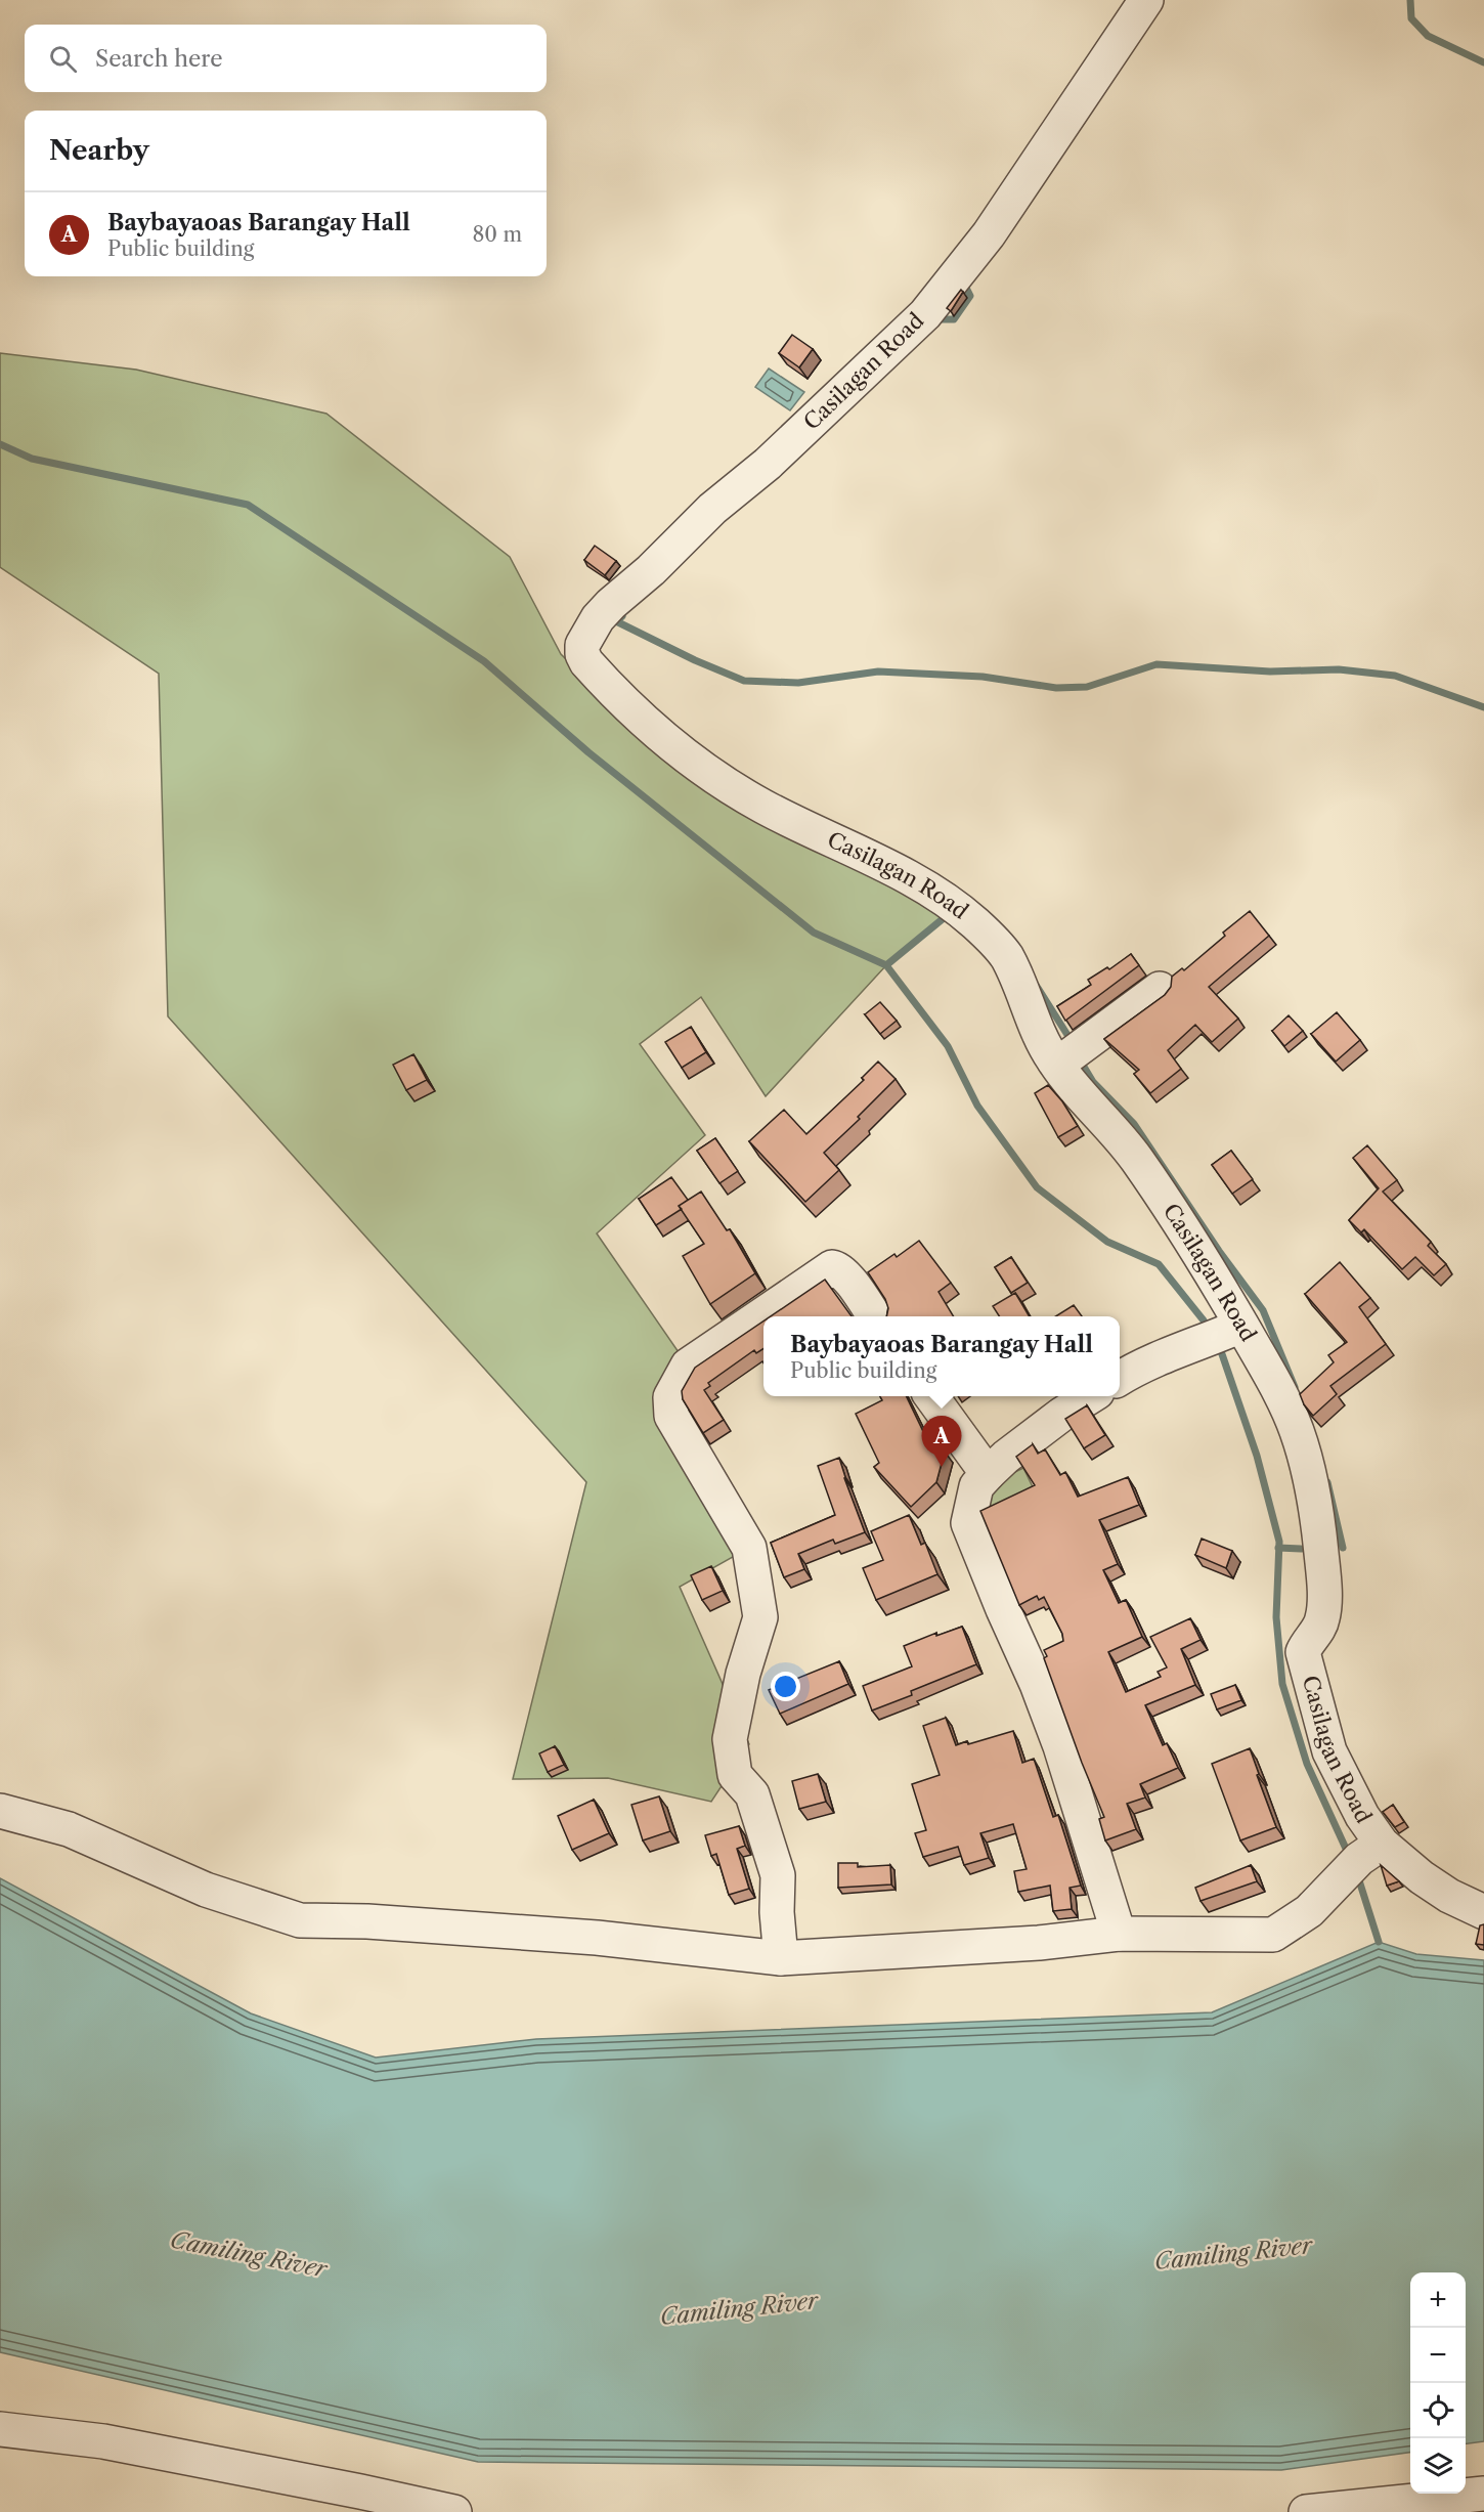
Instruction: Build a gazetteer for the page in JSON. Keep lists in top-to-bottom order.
{
  "streets": {
    "street": ["Casilagan Road"]
  },
  "water": ["Camiling River"],
  "page": {
    "search": "Search here",
    "heading": "Nearby",
    "list": [
      {
        "mark": "A",
        "name": "Baybayaoas Barangay Hall",
        "note": "Public building",
        "value": "80 m"
      }
    ],
    "popup": ["Baybayaoas Barangay Hall", "Public building"],
    "pins": "A",
    "map_buttons": ["+", "−"]
  }
}
